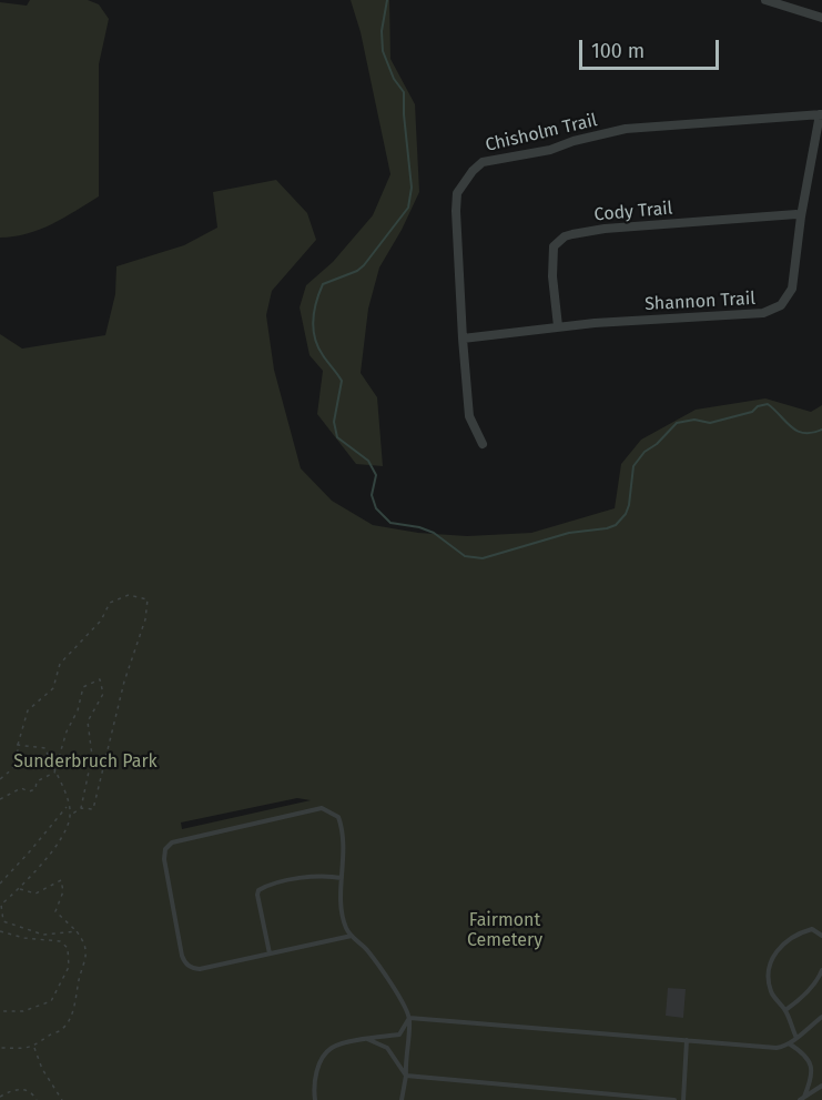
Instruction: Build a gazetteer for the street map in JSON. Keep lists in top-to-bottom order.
{
  "streets": {
    "street": ["Chisholm Trail", "Cody Trail", "Shannon Trail"]
  },
  "crossings": [
    ["Chisholm Trail", "Shannon Trail"],
    ["Cody Trail", "Shannon Trail"]
  ],
  "parks": ["Sunderbruch Park", "Fairmont Cemetery"],
  "scale_bar": "100 m"
}
